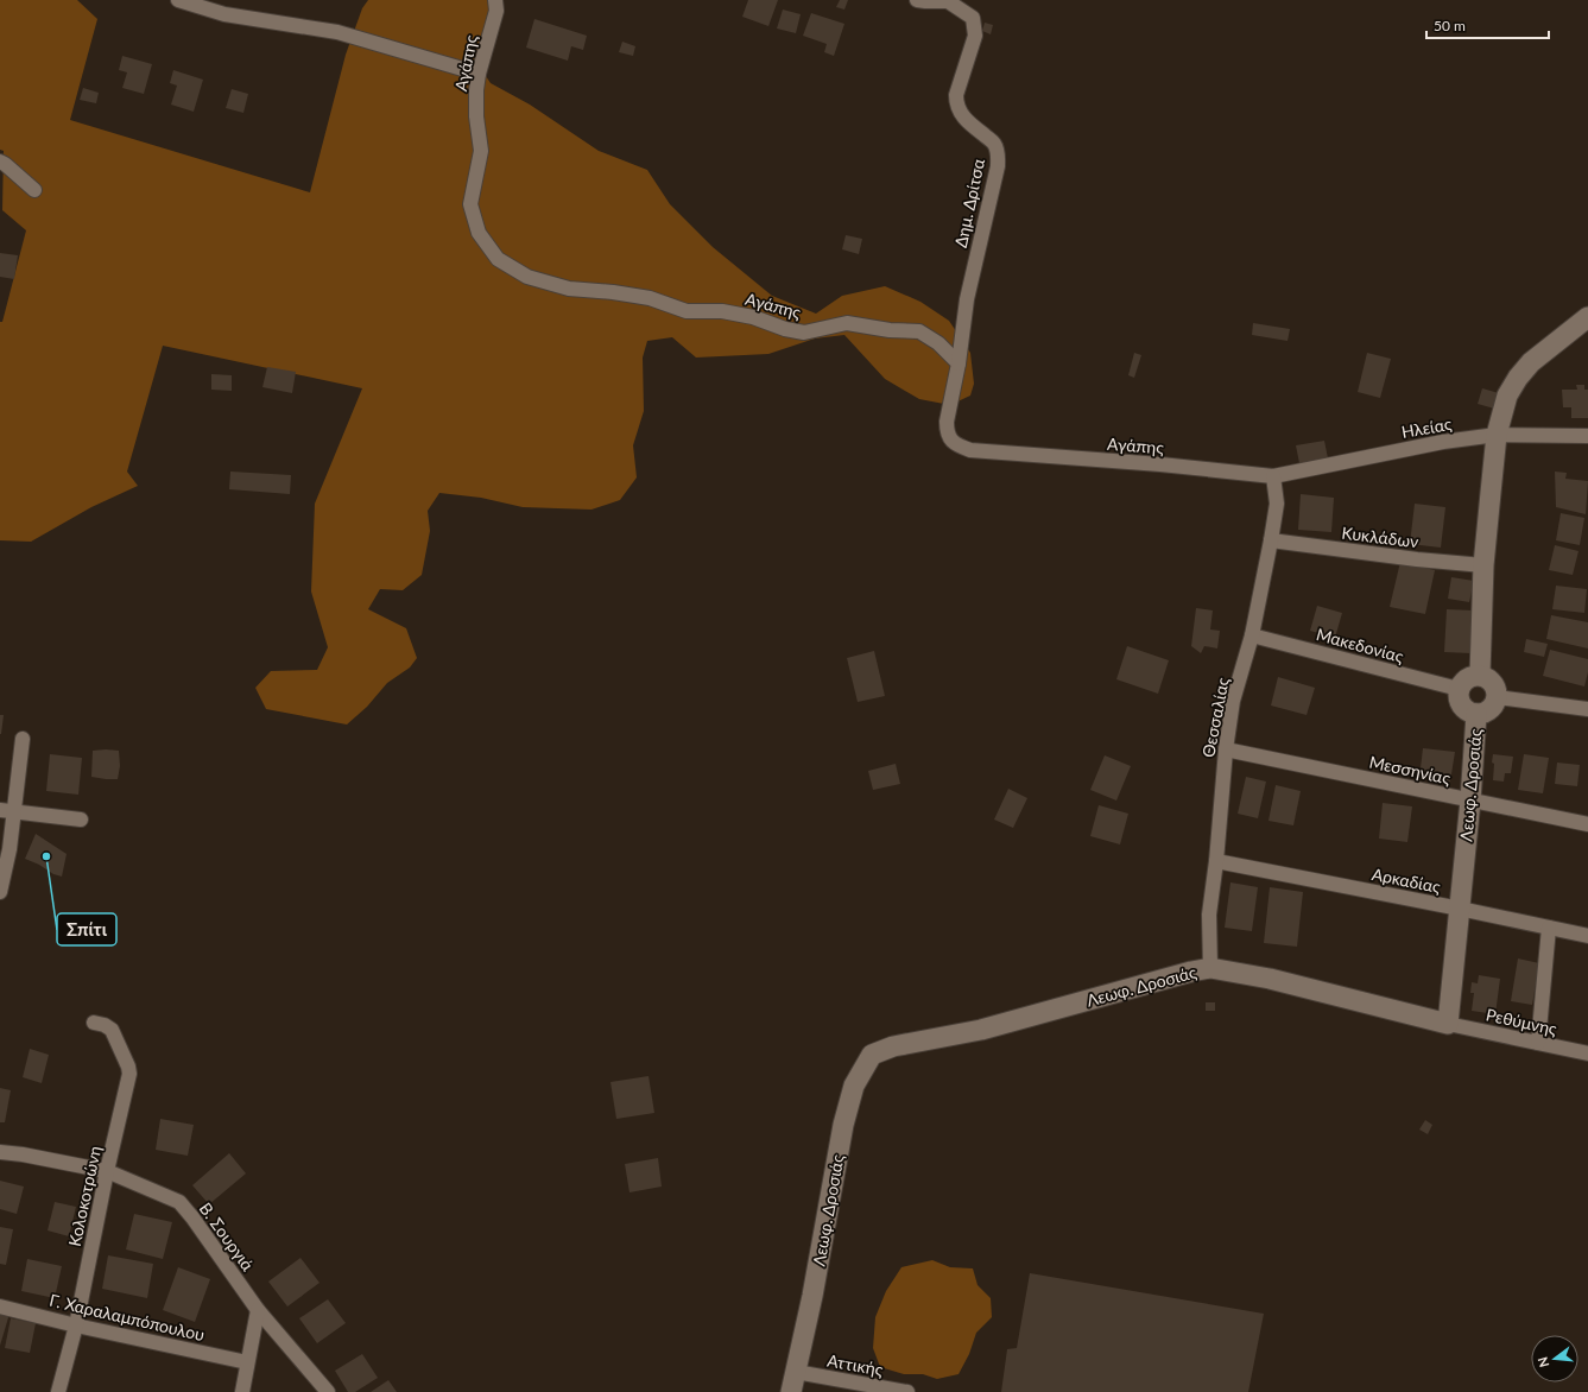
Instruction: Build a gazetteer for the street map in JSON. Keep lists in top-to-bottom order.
{
  "streets": {
    "street": [
      "Αγάπης",
      "Δημ. Δρίτσα",
      "Ηλείας",
      "Κυκλάδων",
      "Μακεδονίας",
      "Θεσσαλίας",
      "Μεσσηνίας",
      "Λεωφ. Δροσιάς",
      "Αρκαδίας",
      "Ρεθύμνης",
      "Κολοκοτρώνη",
      "Β. Σουργιά",
      "Γ. Χαραλαμπόπουλου",
      "Αττικής"
    ]
  },
  "crossings": [
    ["Αγάπης", "Δημ. Δρίτσα"],
    ["Αγάπης", "Ηλείας"],
    ["Αγάπης", "Θεσσαλίας"],
    ["Ηλείας", "Θεσσαλίας"],
    ["Κυκλάδων", "Θεσσαλίας"],
    ["Μακεδονίας", "Θεσσαλίας"],
    ["Μακεδονίας", "Λεωφ. Δροσιάς"],
    ["Θεσσαλίας", "Μεσσηνίας"],
    ["Θεσσαλίας", "Λεωφ. Δροσιάς"],
    ["Θεσσαλίας", "Αρκαδίας"],
    ["Μεσσηνίας", "Λεωφ. Δροσιάς"],
    ["Λεωφ. Δροσιάς", "Αρκαδίας"],
    ["Λεωφ. Δροσιάς", "Ρεθύμνης"],
    ["Λεωφ. Δροσιάς", "Αττικής"],
    ["Κολοκοτρώνη", "Β. Σουργιά"],
    ["Κολοκοτρώνη", "Γ. Χαραλαμπόπουλου"]
  ],
  "places": ["Σπίτι"],
  "scale_bar": "50 m",
  "north": "left"
}
